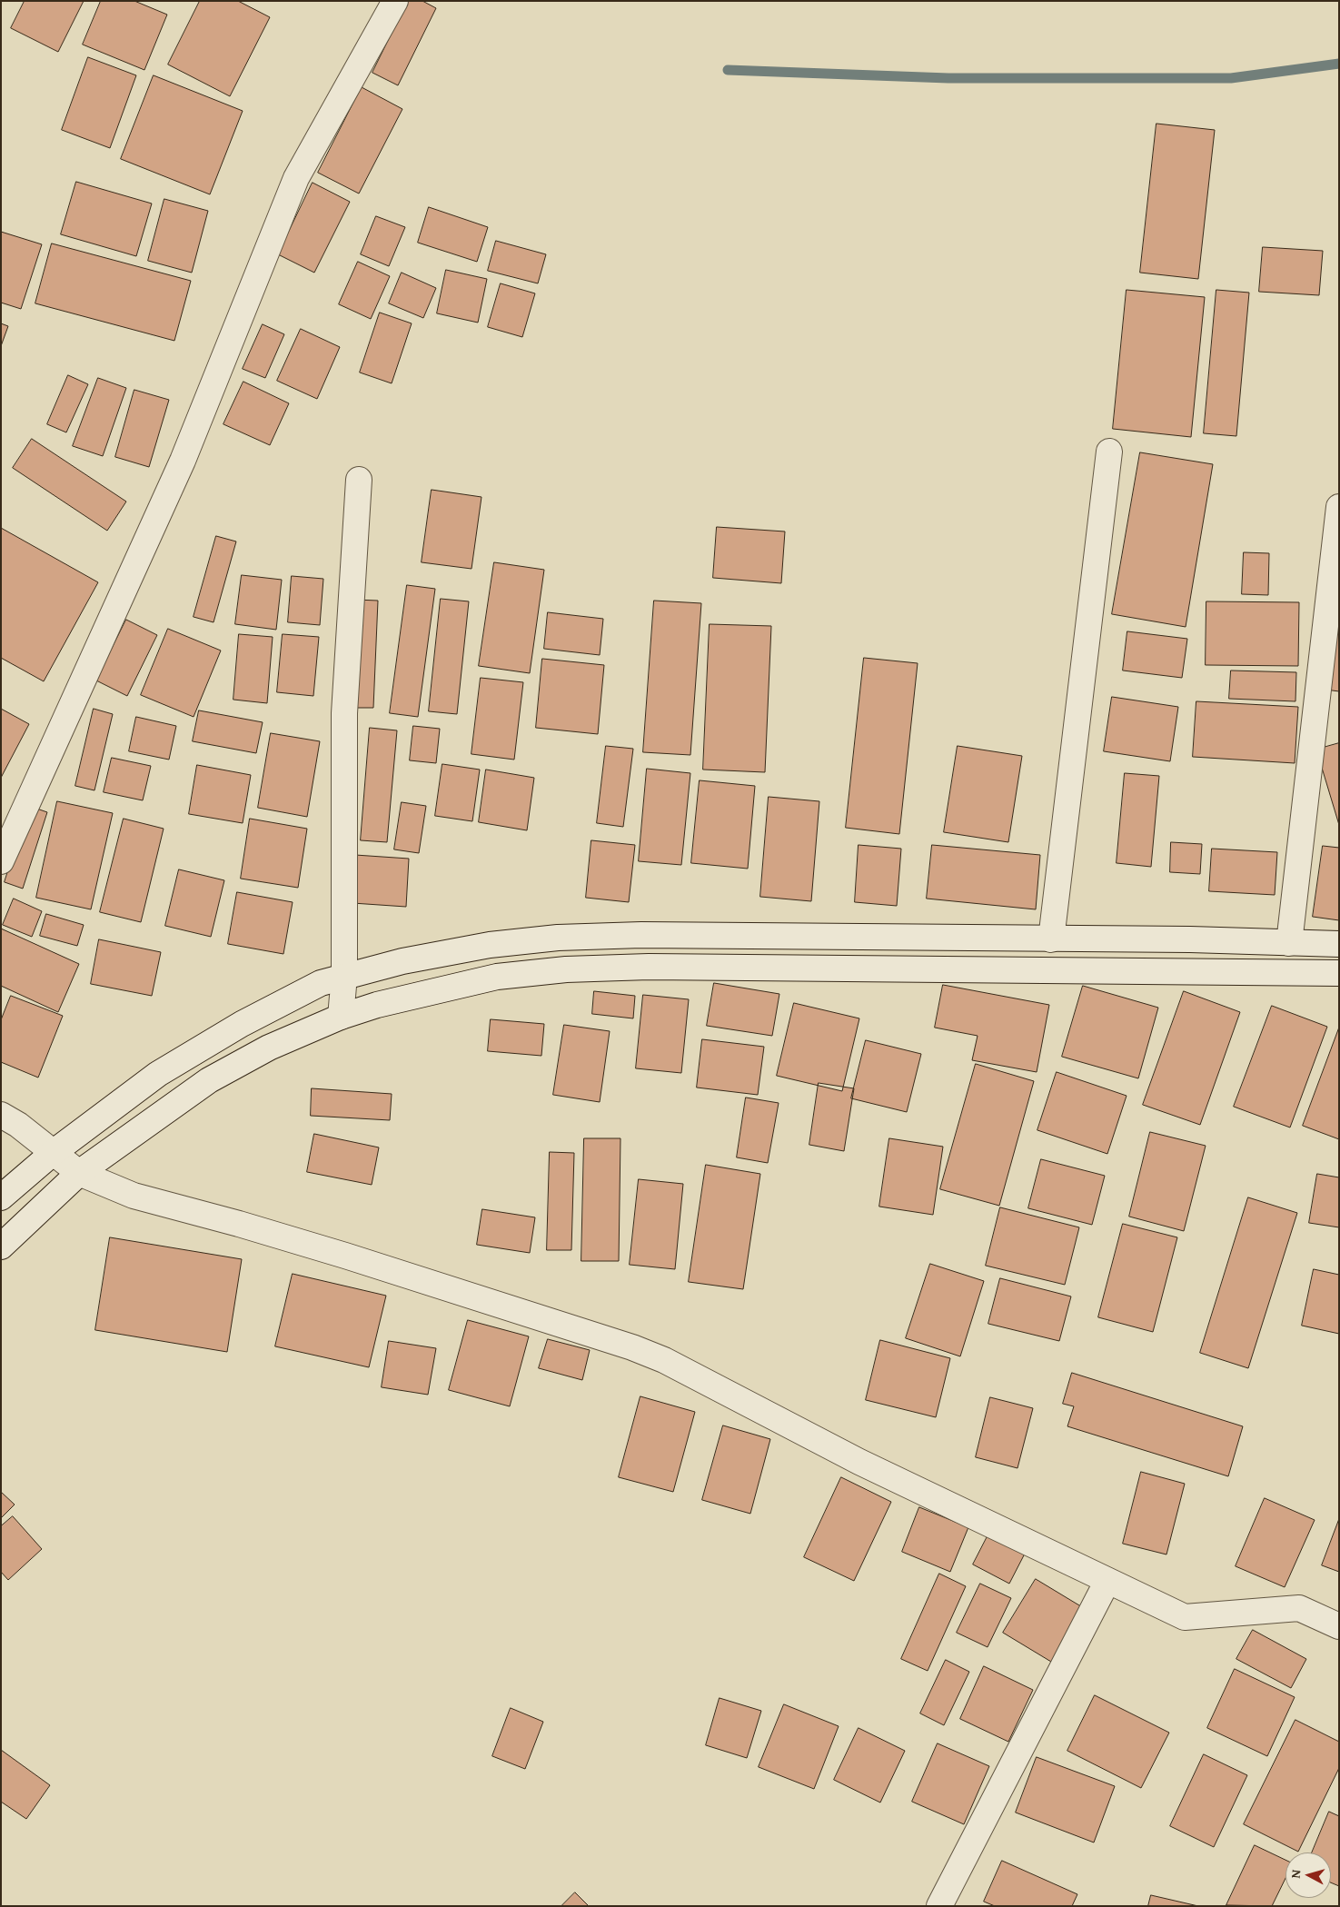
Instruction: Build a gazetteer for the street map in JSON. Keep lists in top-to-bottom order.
{
  "north": "left"
}
